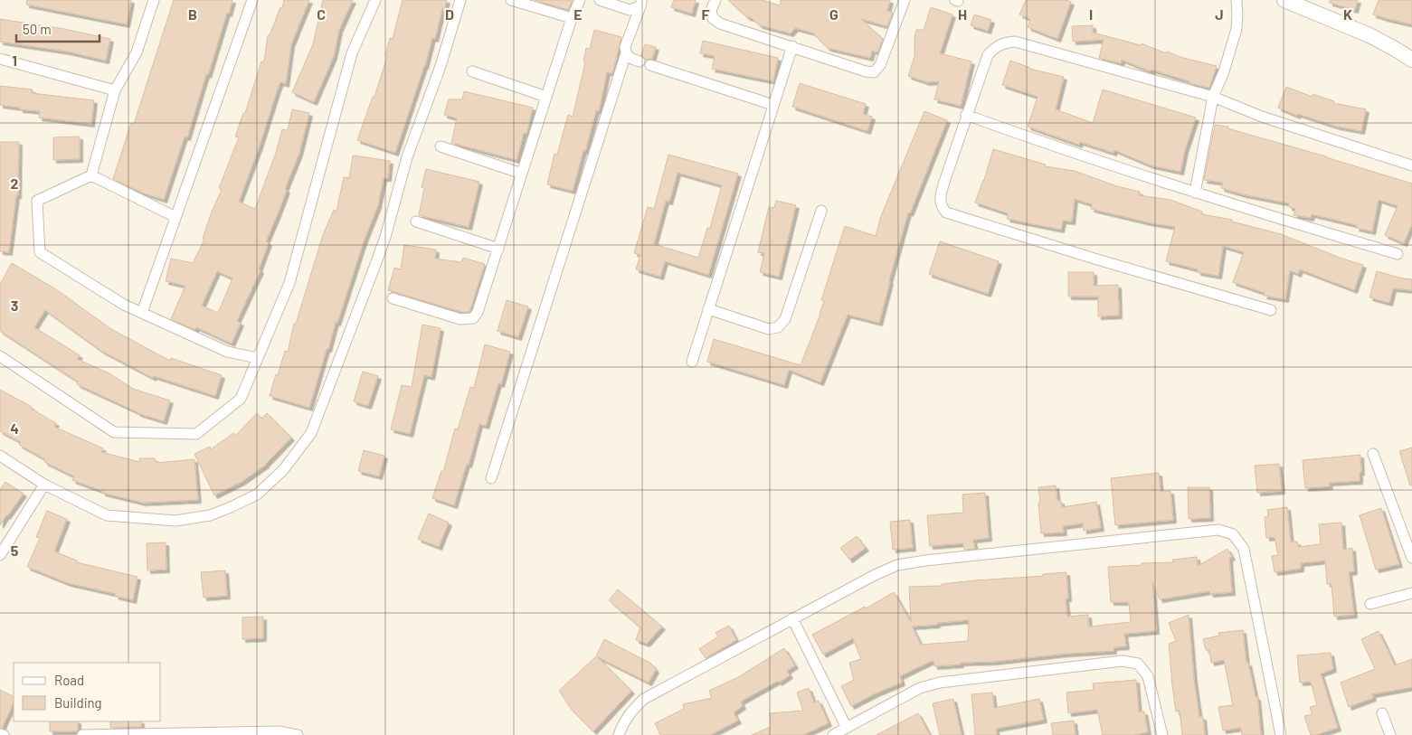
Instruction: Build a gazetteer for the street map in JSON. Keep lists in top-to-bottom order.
{
  "legend": ["Road", "Building"],
  "scale_bar": "50 m",
  "grid": {
    "columns": [
      "B",
      "C",
      "D",
      "E",
      "F",
      "G",
      "H",
      "I",
      "J",
      "K"
    ],
    "rows": [
      "1",
      "2",
      "3",
      "4",
      "5"
    ]
  }
}
